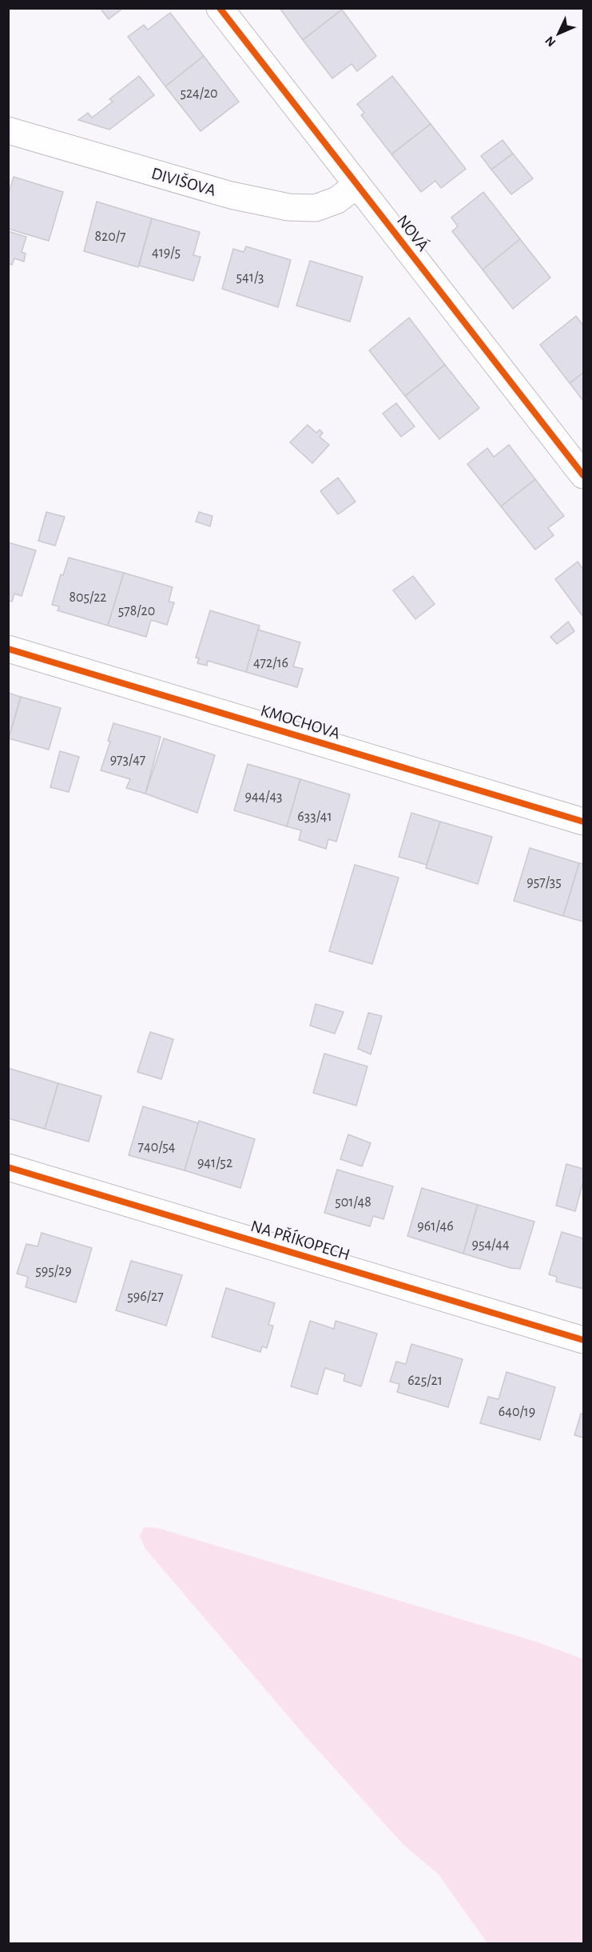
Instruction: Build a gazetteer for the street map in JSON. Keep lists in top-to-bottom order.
{
  "streets": {
    "street": [
      "DIVIŠOVA",
      "NOVÁ",
      "KMOCHOVA",
      "NA PŘÍKOPECH"
    ]
  },
  "crossings": [
    ["DIVIŠOVA", "NOVÁ"]
  ],
  "house_numbers": [
    "524/20",
    "820/7",
    "419/5",
    "541/3",
    "805/22",
    "578/20",
    "472/16",
    "973/47",
    "944/43",
    "633/41",
    "957/35",
    "740/54",
    "941/52",
    "501/48",
    "961/46",
    "954/44",
    "595/29",
    "596/27",
    "625/21",
    "640/19"
  ],
  "north": "bottom left"
}
